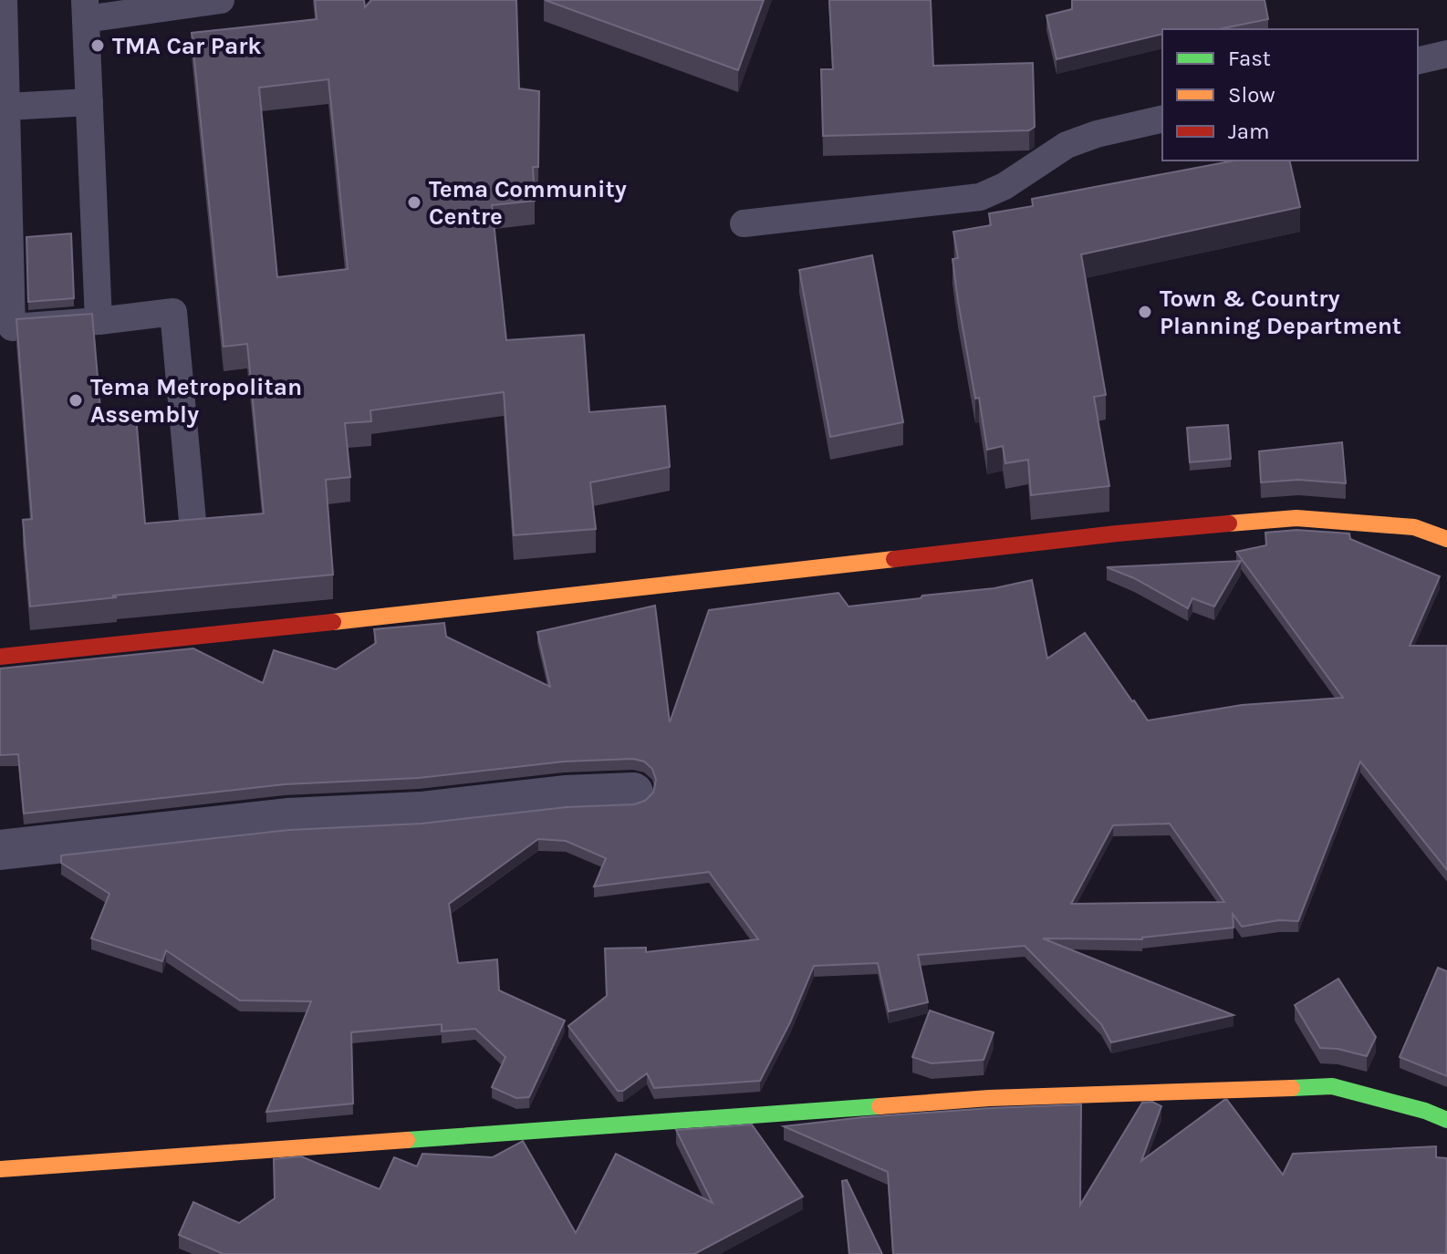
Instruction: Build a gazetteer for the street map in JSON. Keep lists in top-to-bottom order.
{
  "places": [
    "TMA Car Park",
    "Tema Community Centre",
    "Town & Country Planning Department",
    "Tema Metropolitan Assembly"
  ],
  "legend": ["Fast", "Slow", "Jam"]
}
